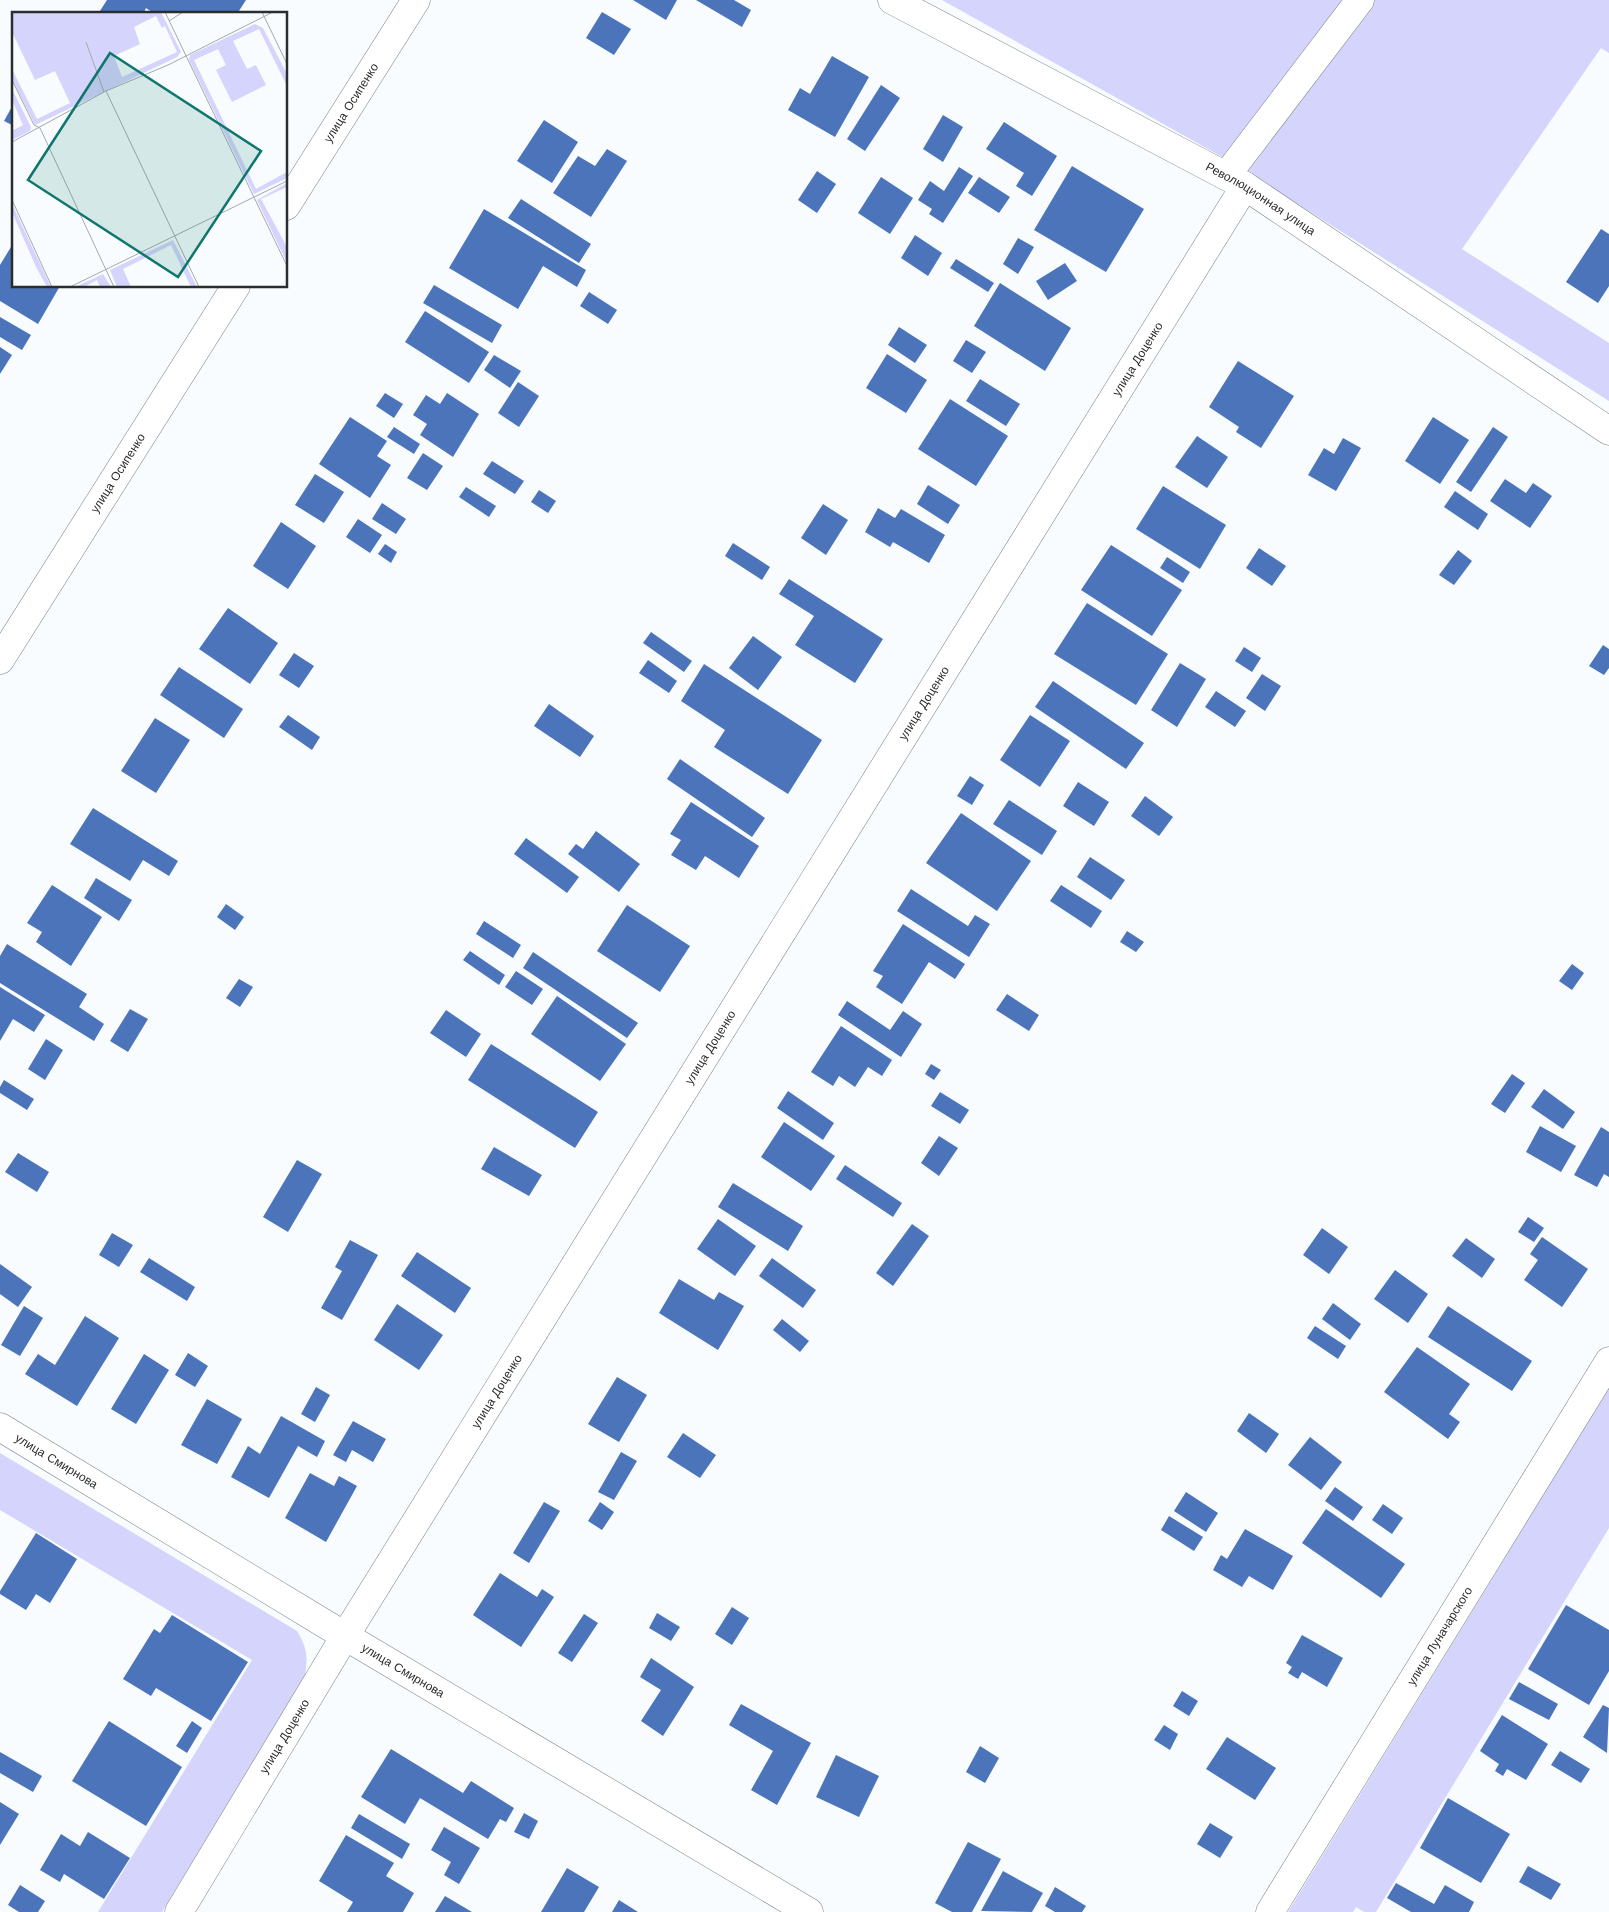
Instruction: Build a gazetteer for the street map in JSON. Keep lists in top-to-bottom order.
{
  "streets": {
    "street": [
      "улица Осипенко",
      "Революционная улица",
      "улица Доценко",
      "улица Смирнова",
      "улица Луначарского"
    ]
  },
  "crossings": [
    ["Революционная улица", "улица Доценко"],
    ["улица Доценко", "улица Смирнова"]
  ]
}
